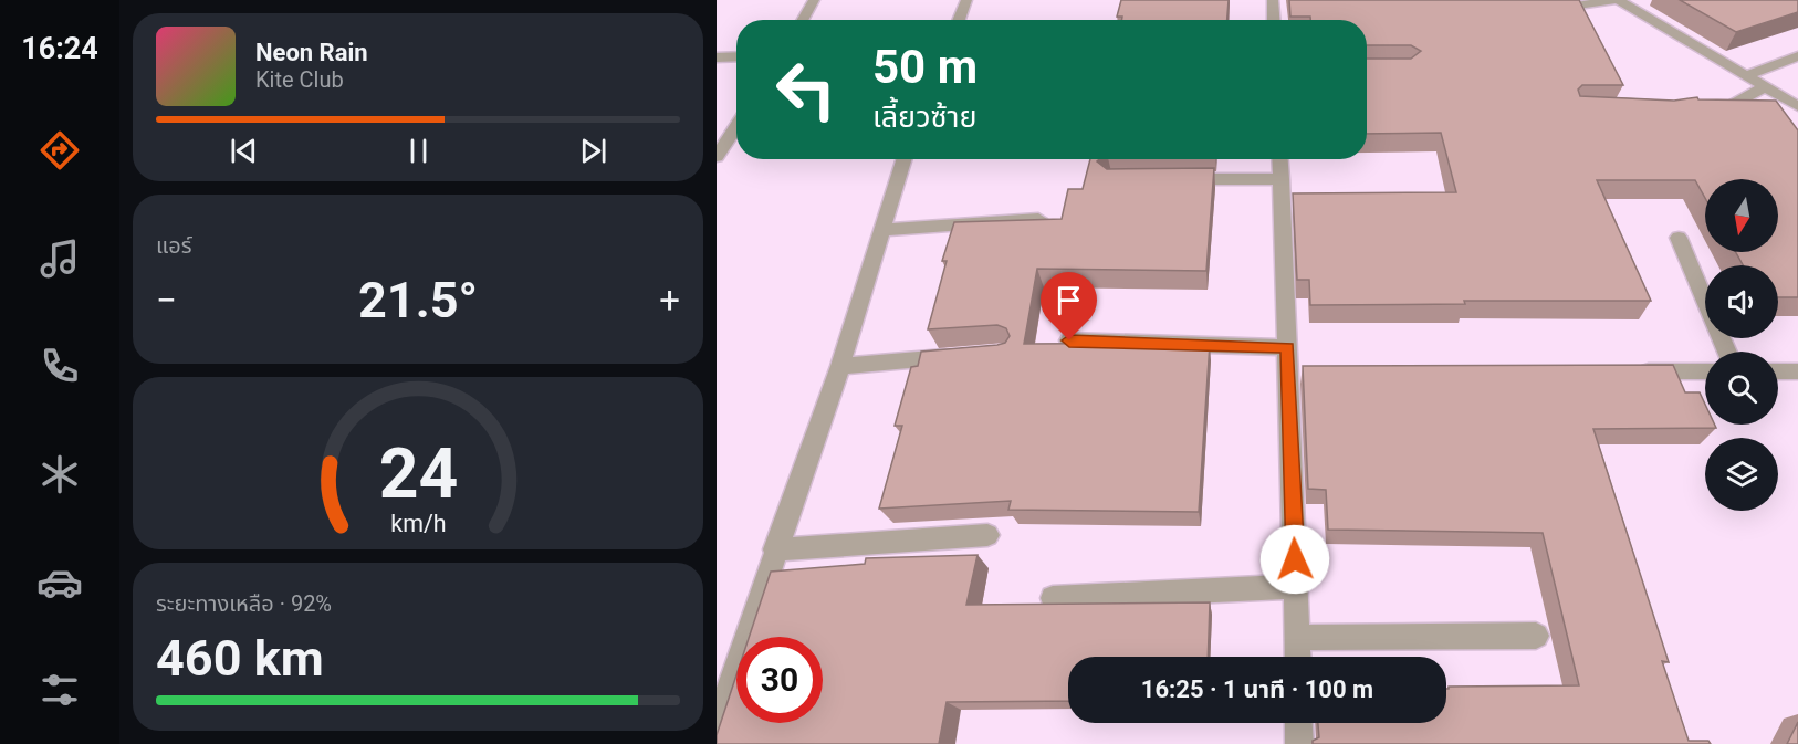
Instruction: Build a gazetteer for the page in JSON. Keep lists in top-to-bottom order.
{
  "north": "bottom",
  "page": {
    "tabs": "16:24",
    "turn": ["50 m", "เลี้ยวซ้าย"],
    "song": ["Neon Rain", "Kite Club"],
    "tile": [
      "แอร์",
      ["ระยะทางเหลือ · 92%", "460 km"]
    ],
    "heat": ["−", "21.5°", "+"],
    "limit": "30",
    "trip": "16:25 · 1 นาที · 100 m",
    "gauge": ["24", "km/h"]
  }
}
